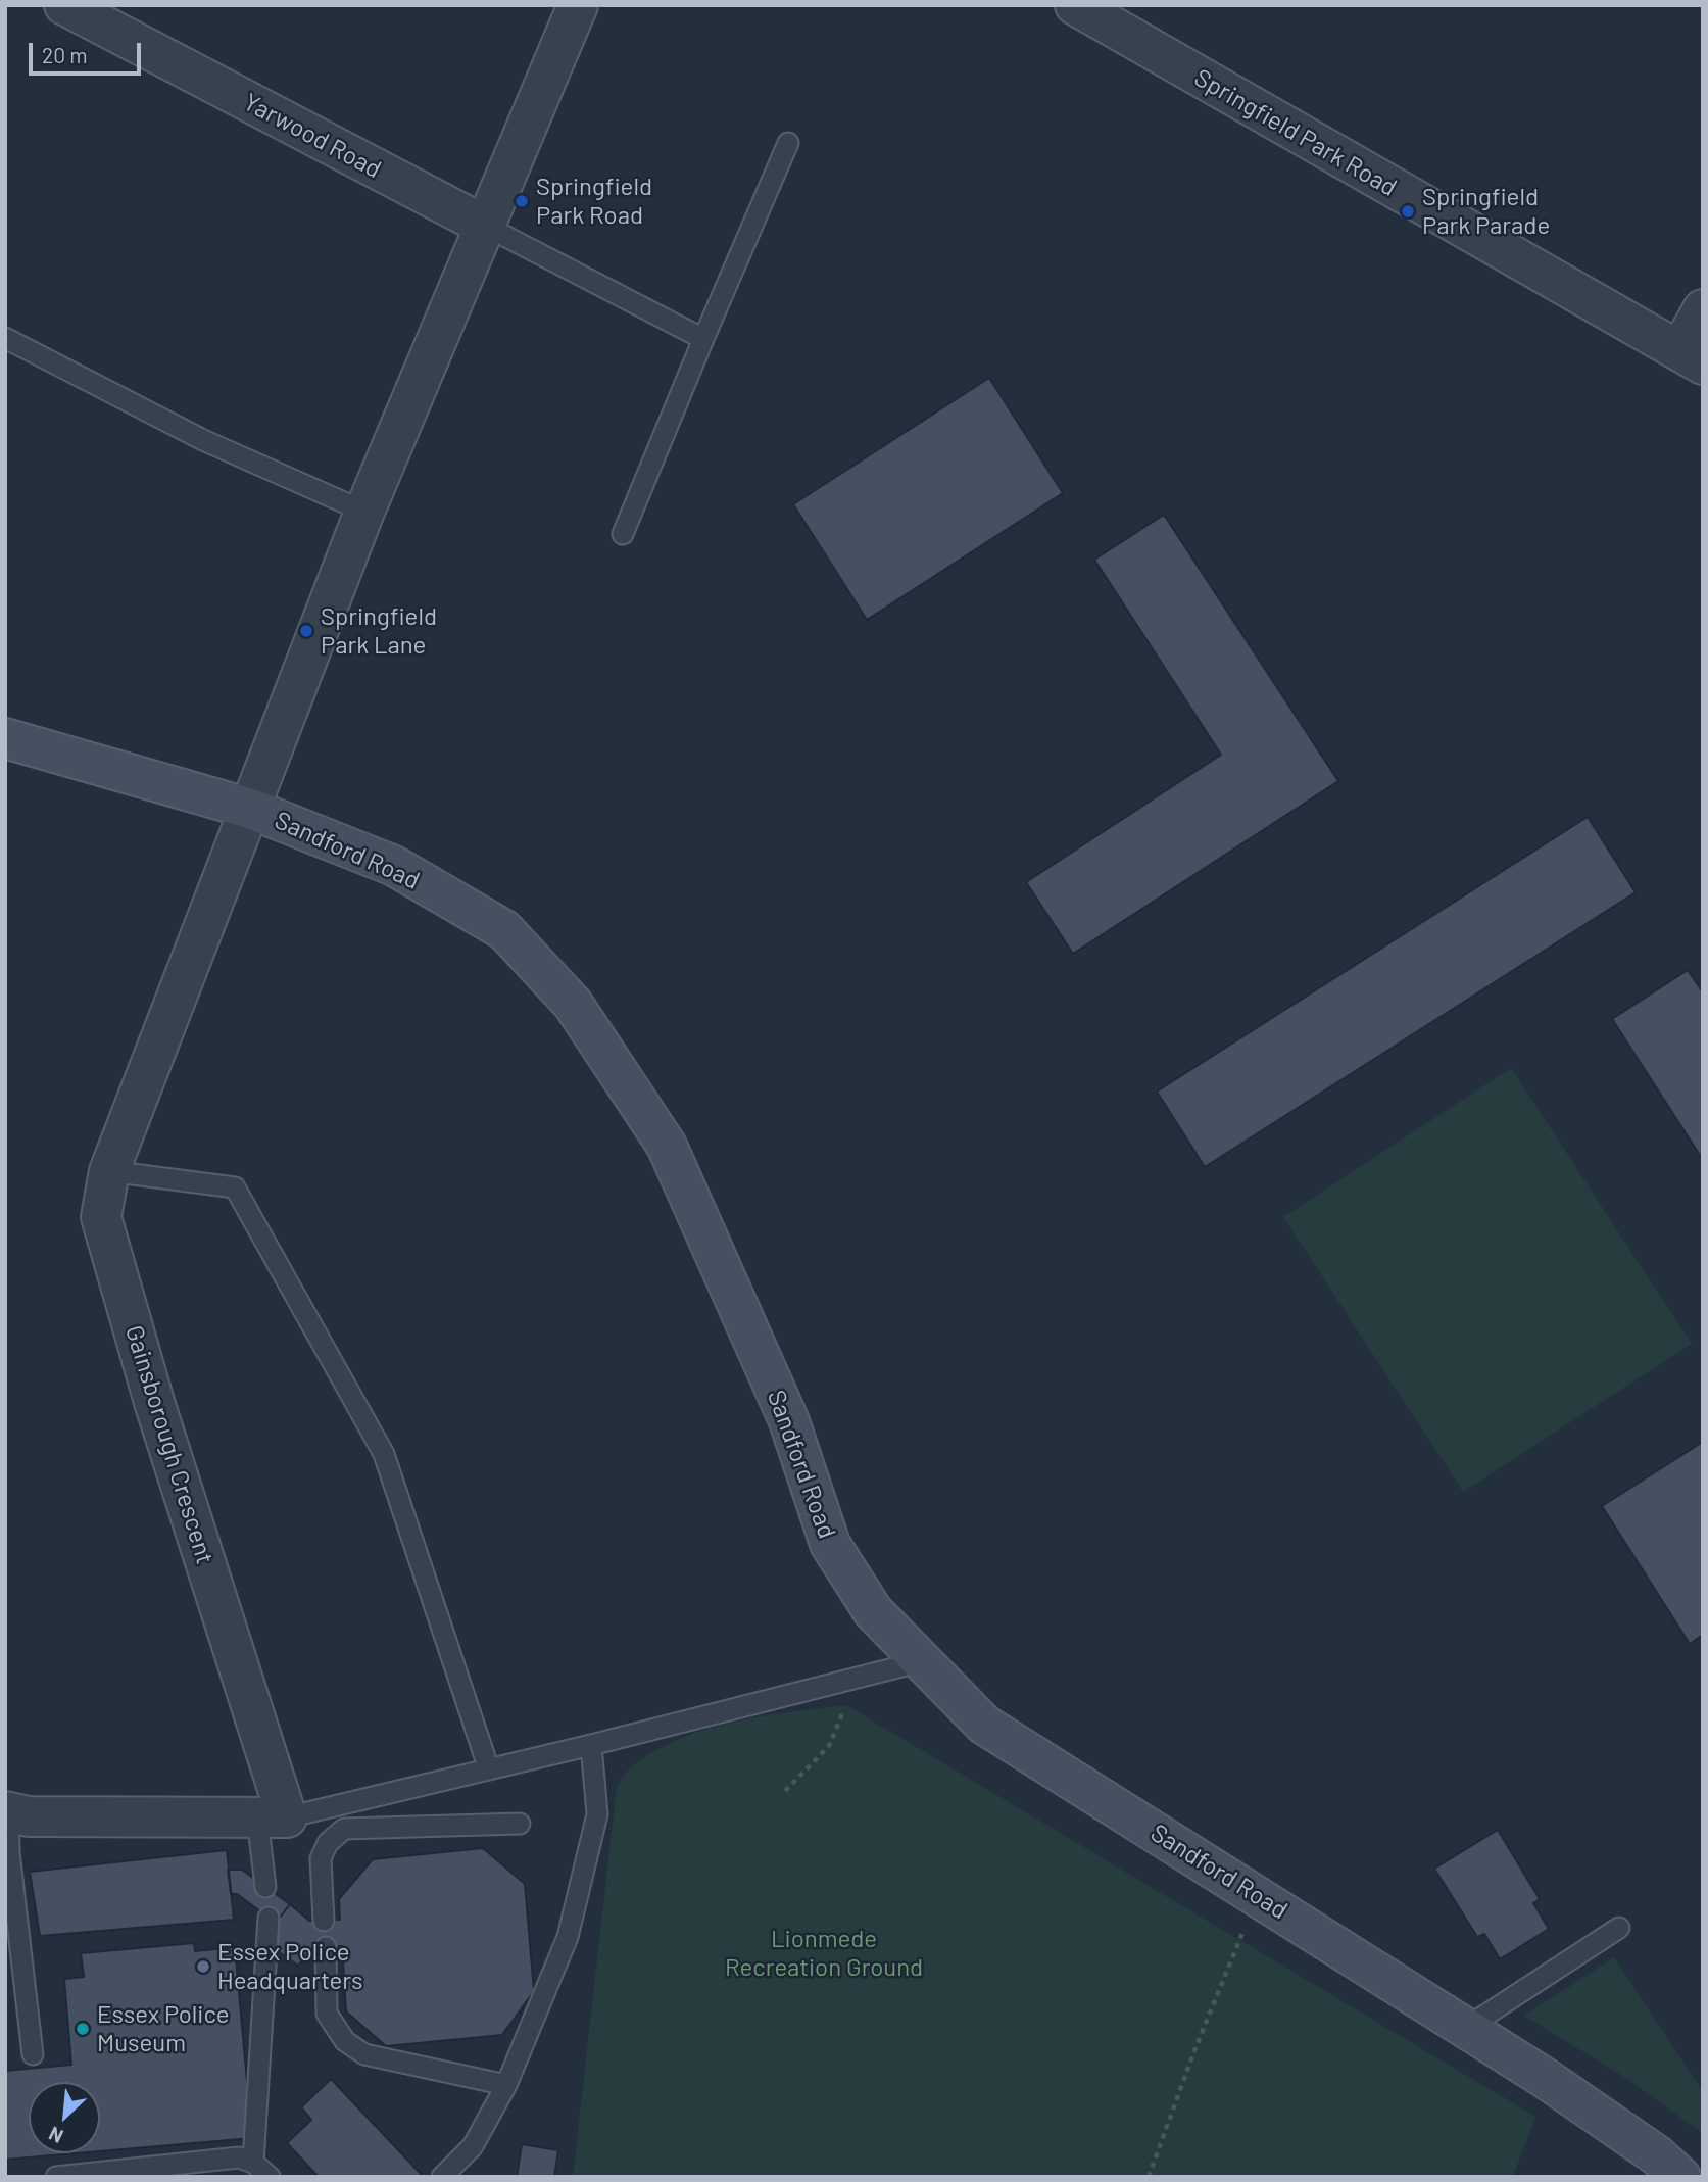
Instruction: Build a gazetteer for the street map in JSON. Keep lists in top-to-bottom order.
{
  "streets": {
    "street": [
      "Springfield Park Road",
      "Yarwood Road",
      "Sandford Road",
      "Gainsborough Crescent"
    ]
  },
  "crossings": [
    ["Sandford Road", "Gainsborough Crescent"]
  ],
  "parks": ["Lionmede Recreation Ground"],
  "places": [
    "Springfield Park Road",
    "Springfield Park Parade",
    "Springfield Park Lane",
    "Essex Police Headquarters",
    "Essex Police Museum"
  ],
  "scale_bar": "20 m",
  "north": "bottom left"
}
